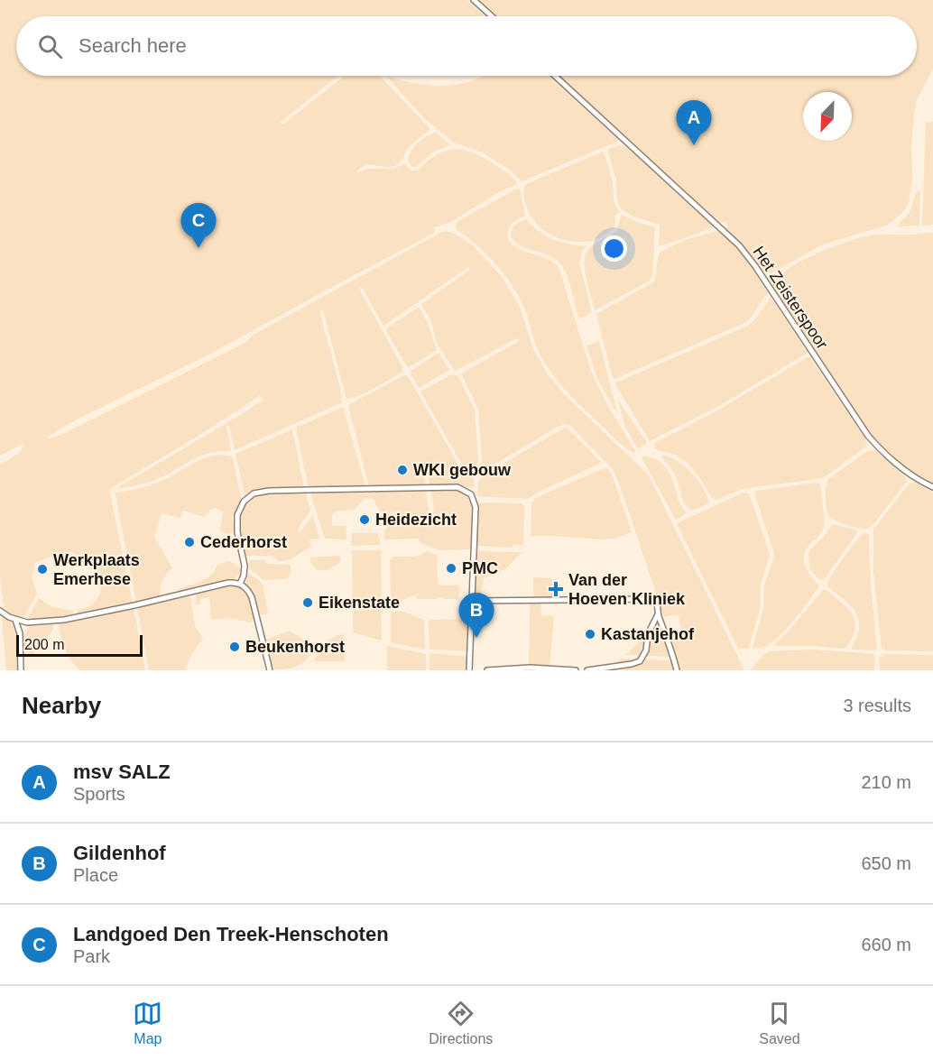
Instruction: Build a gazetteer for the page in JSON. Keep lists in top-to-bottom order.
{
  "streets": {
    "street": ["Het Zeisterspoor"]
  },
  "places": {
    "other": [
      "WKI gebouw",
      "Heidezicht",
      "Cederhorst",
      "PMC",
      "Werkplaats Emerhese",
      "Eikenstate",
      "Kastanjehof",
      "Beukenhorst"
    ],
    "health": ["Van der Hoeven Kliniek"]
  },
  "scale_bar": "200 m",
  "north": "bottom left",
  "page": {
    "search": "Search here",
    "pins": ["A", "C", "B"],
    "scale": "200 m",
    "heading": ["Nearby", "3 results"],
    "list": [
      {
        "mark": "A",
        "name": "msv SALZ",
        "note": "Sports",
        "value": "210 m"
      },
      {
        "mark": "B",
        "name": "Gildenhof",
        "note": "Place",
        "value": "650 m"
      },
      {
        "mark": "C",
        "name": "Landgoed Den Treek-Henschoten",
        "note": "Park",
        "value": "660 m"
      }
    ],
    "nav": ["Map", "Directions", "Saved"]
  }
}
